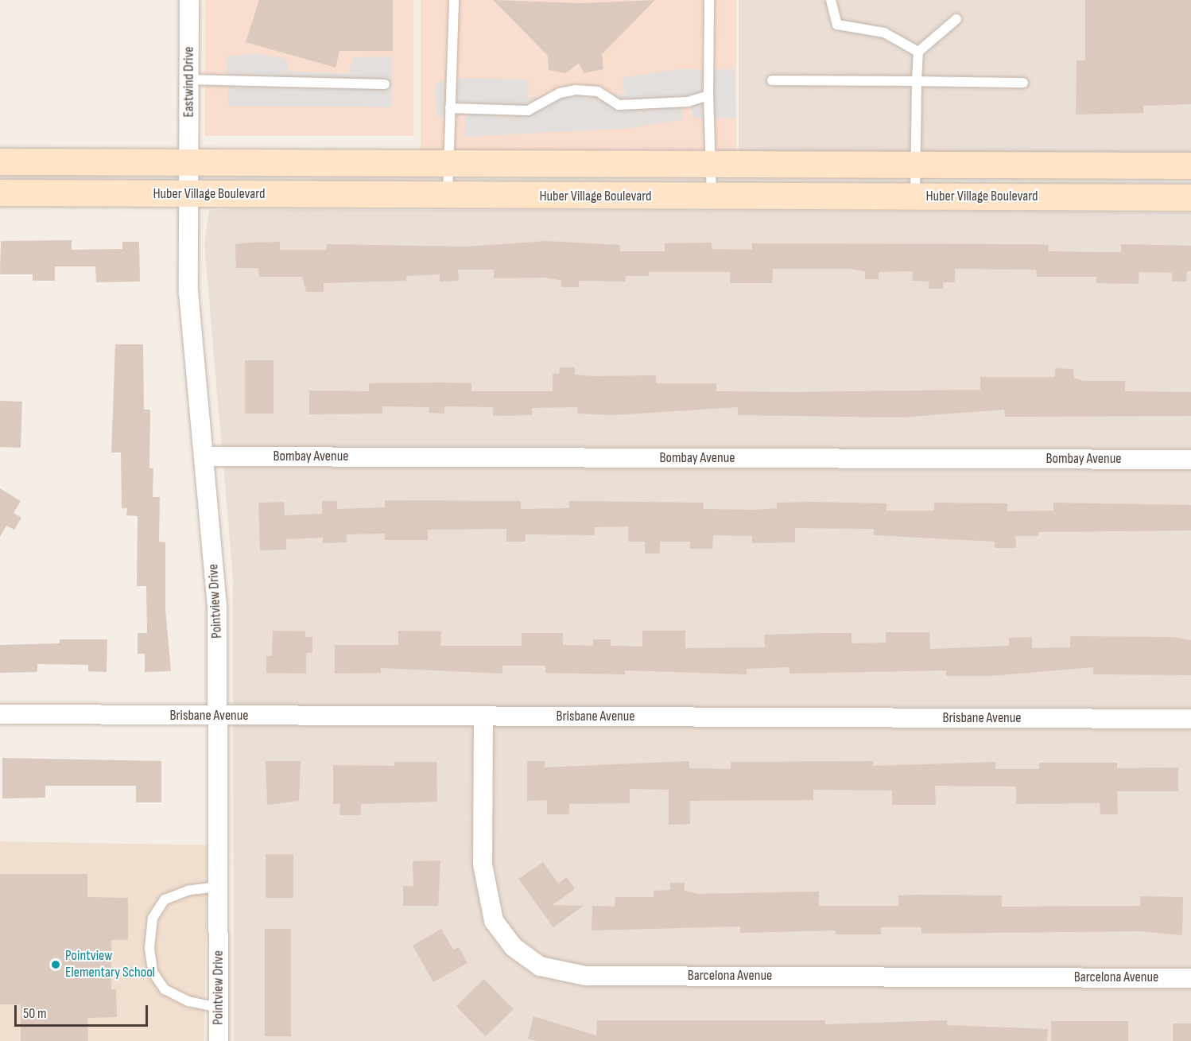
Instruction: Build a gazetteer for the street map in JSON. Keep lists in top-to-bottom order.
{
  "streets": {
    "street": [
      "Eastwind Drive",
      "Huber Village Boulevard",
      "Bombay Avenue",
      "Pointview Drive",
      "Brisbane Avenue",
      "Barcelona Avenue"
    ]
  },
  "crossings": [
    ["Eastwind Drive", "Pointview Drive"],
    ["Huber Village Boulevard", "Pointview Drive"],
    ["Bombay Avenue", "Pointview Drive"],
    ["Pointview Drive", "Brisbane Avenue"],
    ["Brisbane Avenue", "Barcelona Avenue"]
  ],
  "places": ["Pointview Elementary School"],
  "scale_bar": "50 m"
}
